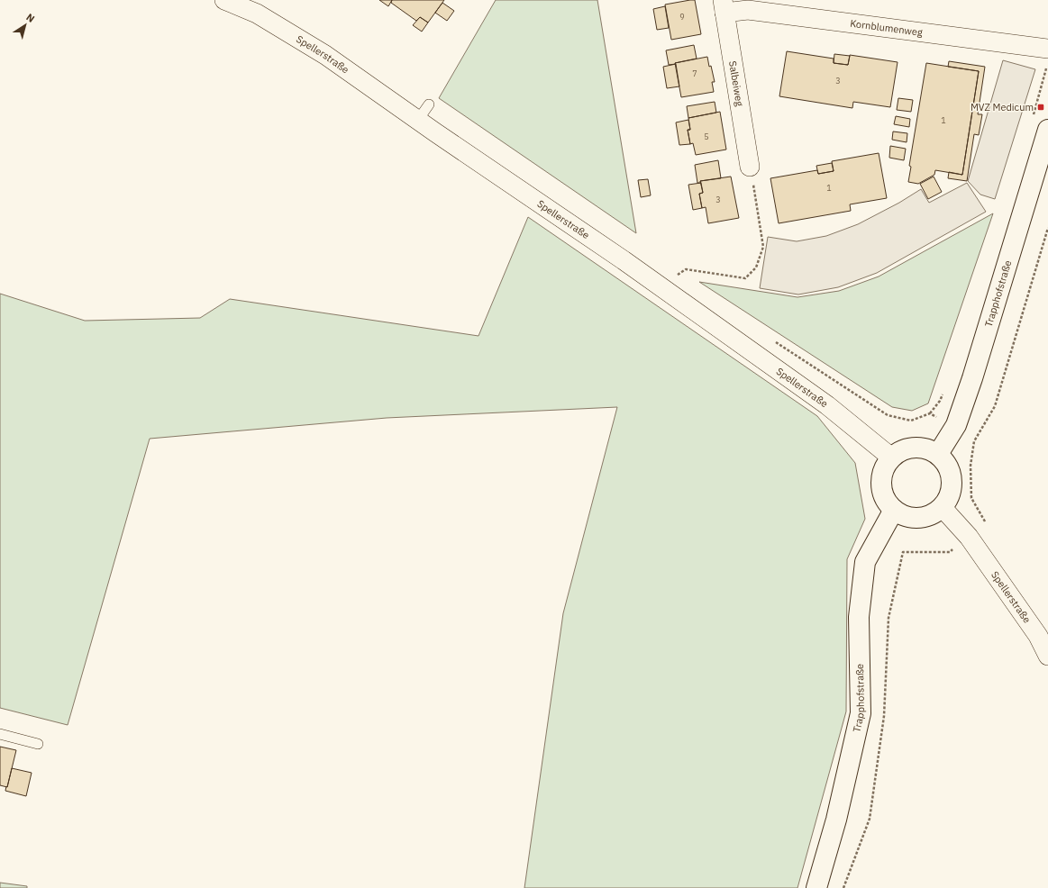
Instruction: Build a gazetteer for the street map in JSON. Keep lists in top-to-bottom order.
{
  "streets": {
    "street": [
      "Kornblumenweg",
      "Spellerstraße",
      "Salbeiweg",
      "Trapphofstraße"
    ]
  },
  "crossings": [
    ["Kornblumenweg", "Salbeiweg"],
    ["Spellerstraße", "Trapphofstraße"]
  ],
  "places": {
    "transit": ["MVZ Medicum"]
  },
  "house_numbers": [
    "9",
    "7",
    "3",
    "1",
    "5",
    "1",
    "3"
  ],
  "north": "top right"
}
